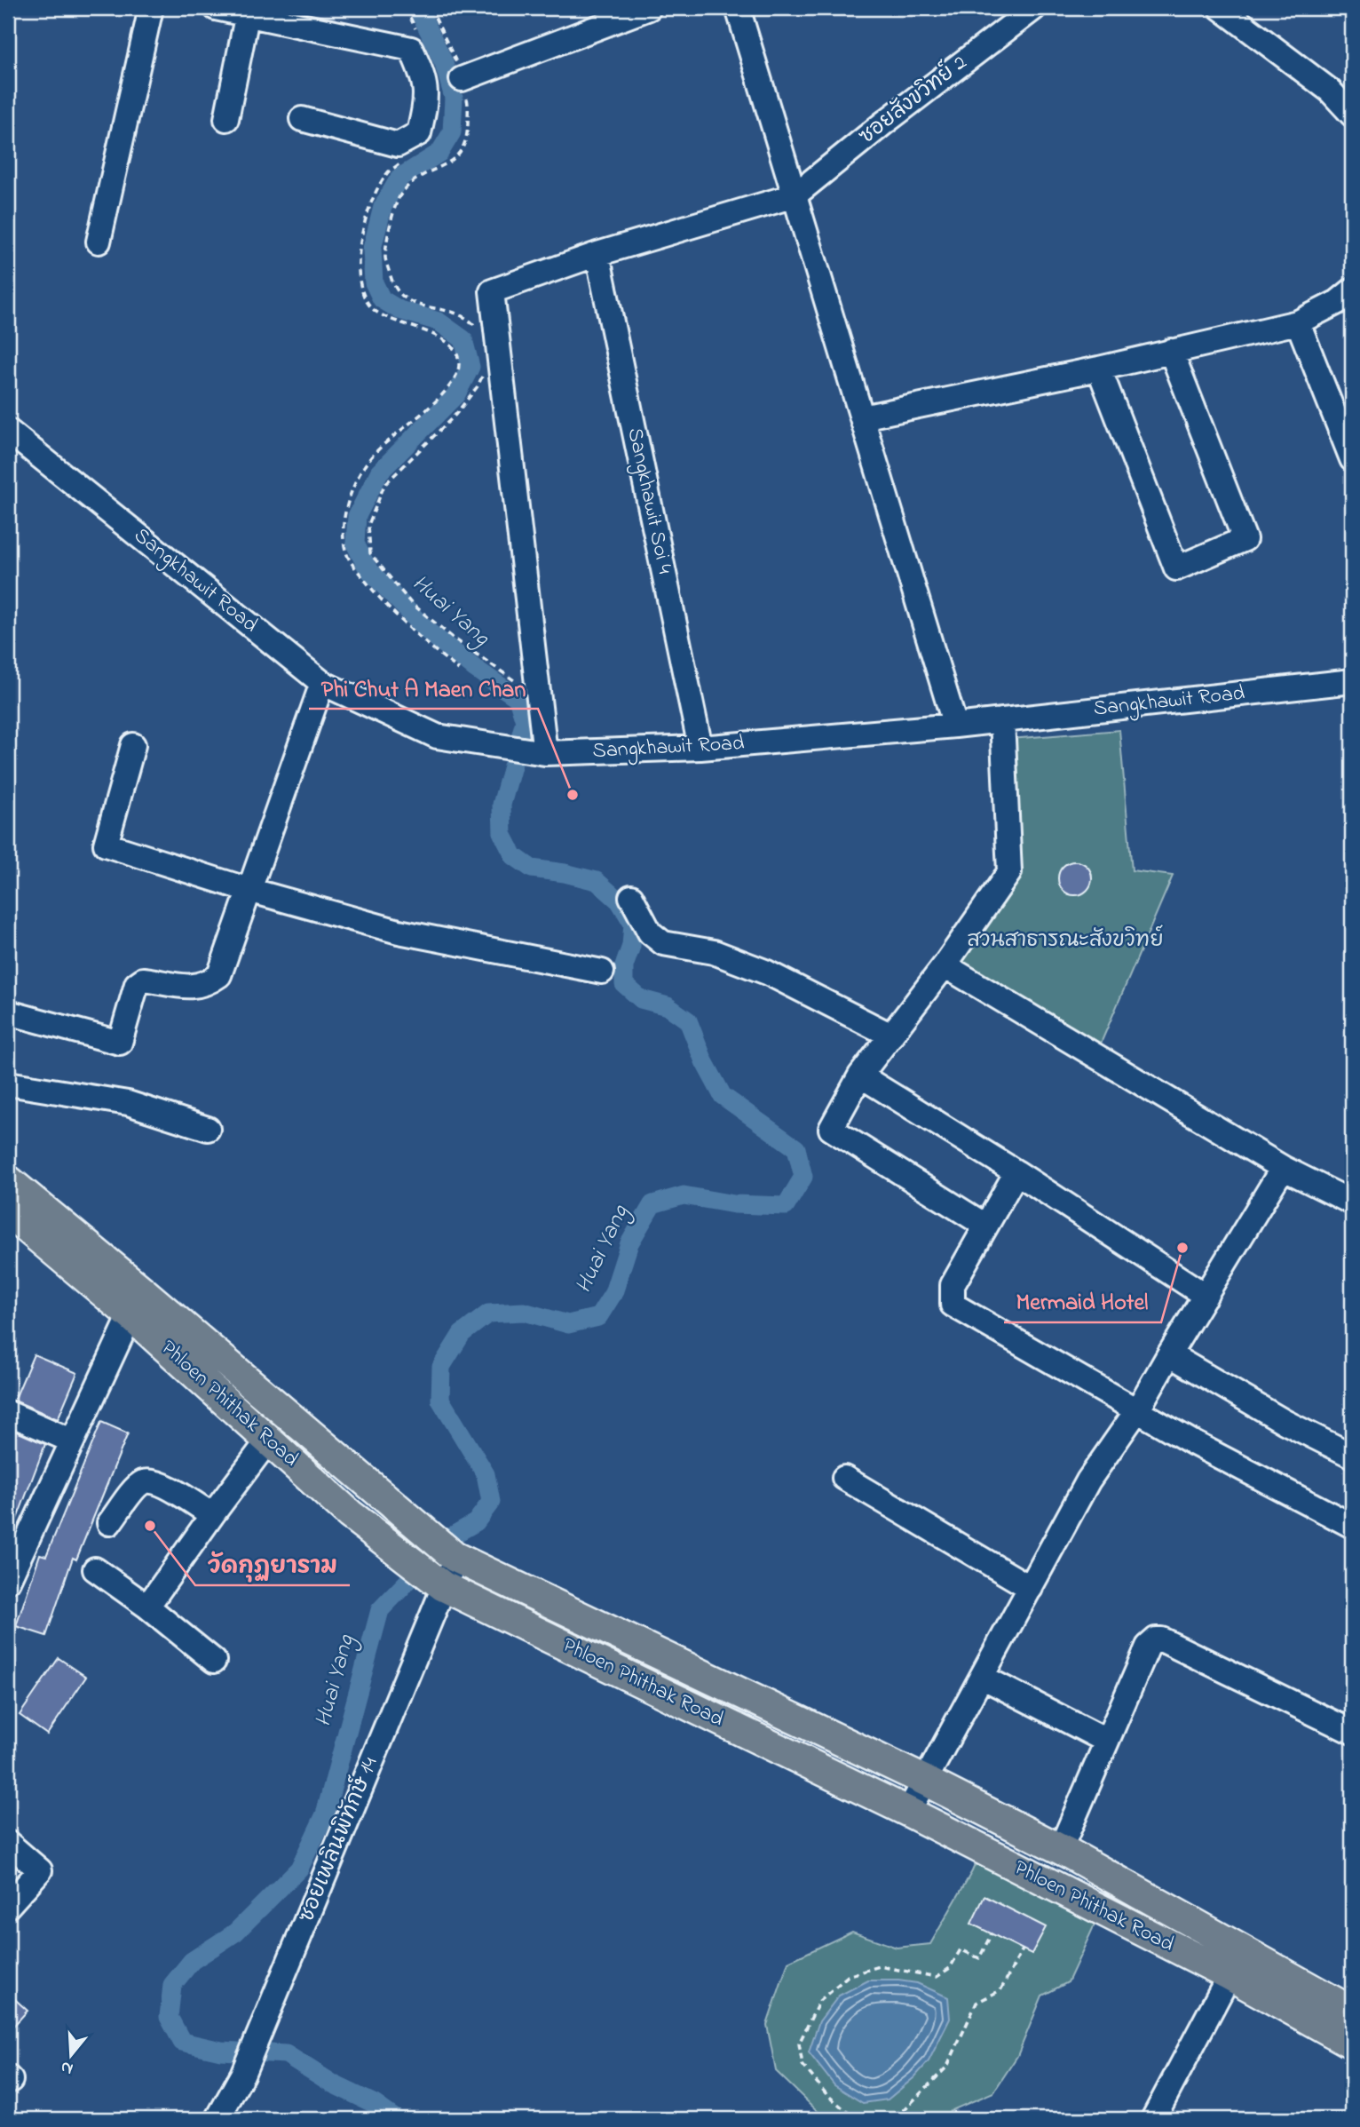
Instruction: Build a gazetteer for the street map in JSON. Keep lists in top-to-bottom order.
{
  "streets": {
    "main road": ["Phloen Phithak Road"],
    "street": [
      "ซอยสังขวิทย์ 2",
      "Sangkhawit Soi 4",
      "Sangkhawit Road",
      "ซอยเพลินพิทักษ์ 14"
    ]
  },
  "crossings": [
    ["Sangkhawit Soi 4", "Sangkhawit Road"],
    ["Phloen Phithak Road", "ซอยเพลินพิทักษ์ 14"]
  ],
  "water": ["Huai Yang"],
  "parks": ["สวนสาธารณะสังขวิทย์"],
  "places": ["Phi Chut A Maen Chan", "Mermaid Hotel", "วัดกุฏยาราม"],
  "north": "bottom"
}
